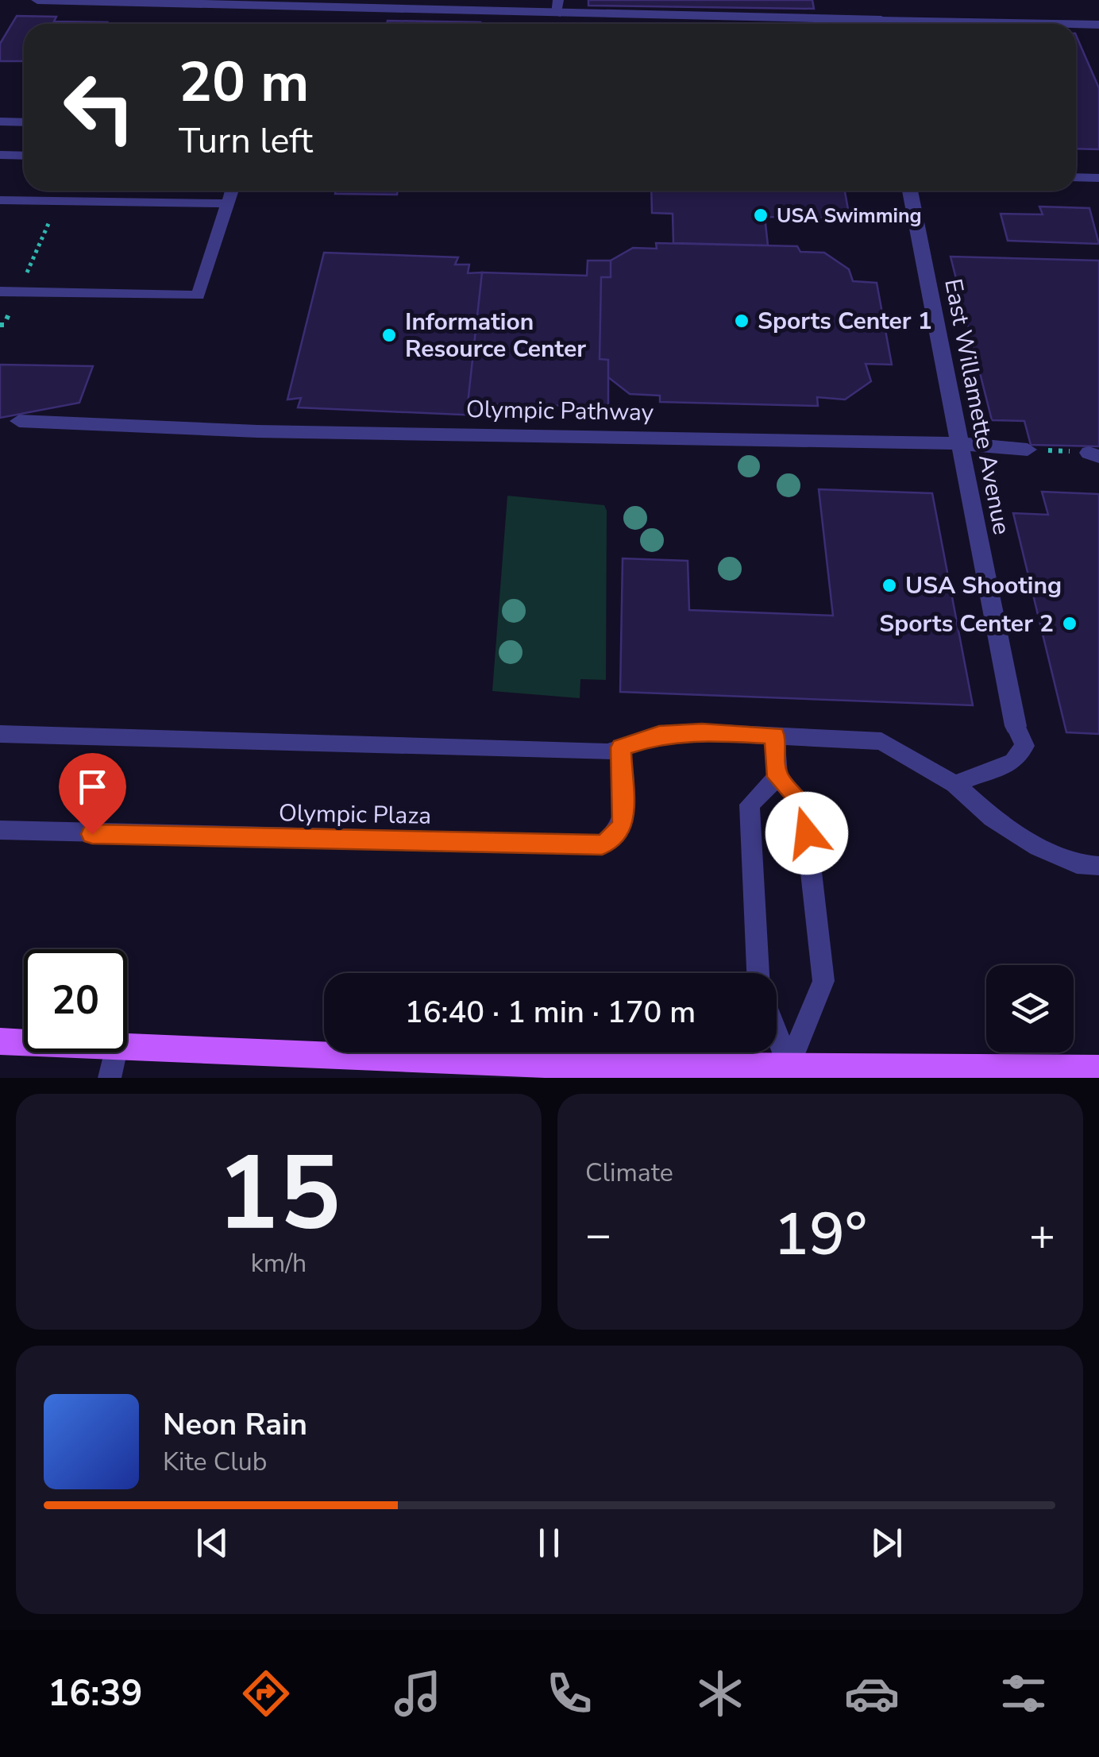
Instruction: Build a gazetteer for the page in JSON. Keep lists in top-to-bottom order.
{
  "streets": {
    "street": ["East Willamette Avenue", "Olympic Pathway"],
    "lane": ["Olympic Plaza"]
  },
  "crossings": [
    ["East Willamette Avenue", "Olympic Pathway"]
  ],
  "places": [
    "USA Swimming",
    "Sports Center 1",
    "Information Resource Center",
    "USA Shooting",
    "Sports Center 2"
  ],
  "page": {
    "turn": ["20 m", "Turn left"],
    "limit": "20",
    "trip": "16:40 · 1 min · 170 m",
    "tile": [
      ["15", "km/h"],
      "Climate"
    ],
    "heat": ["−", "19°", "+"],
    "song": ["Neon Rain", "Kite Club"],
    "tabs": "16:39"
  }
}
